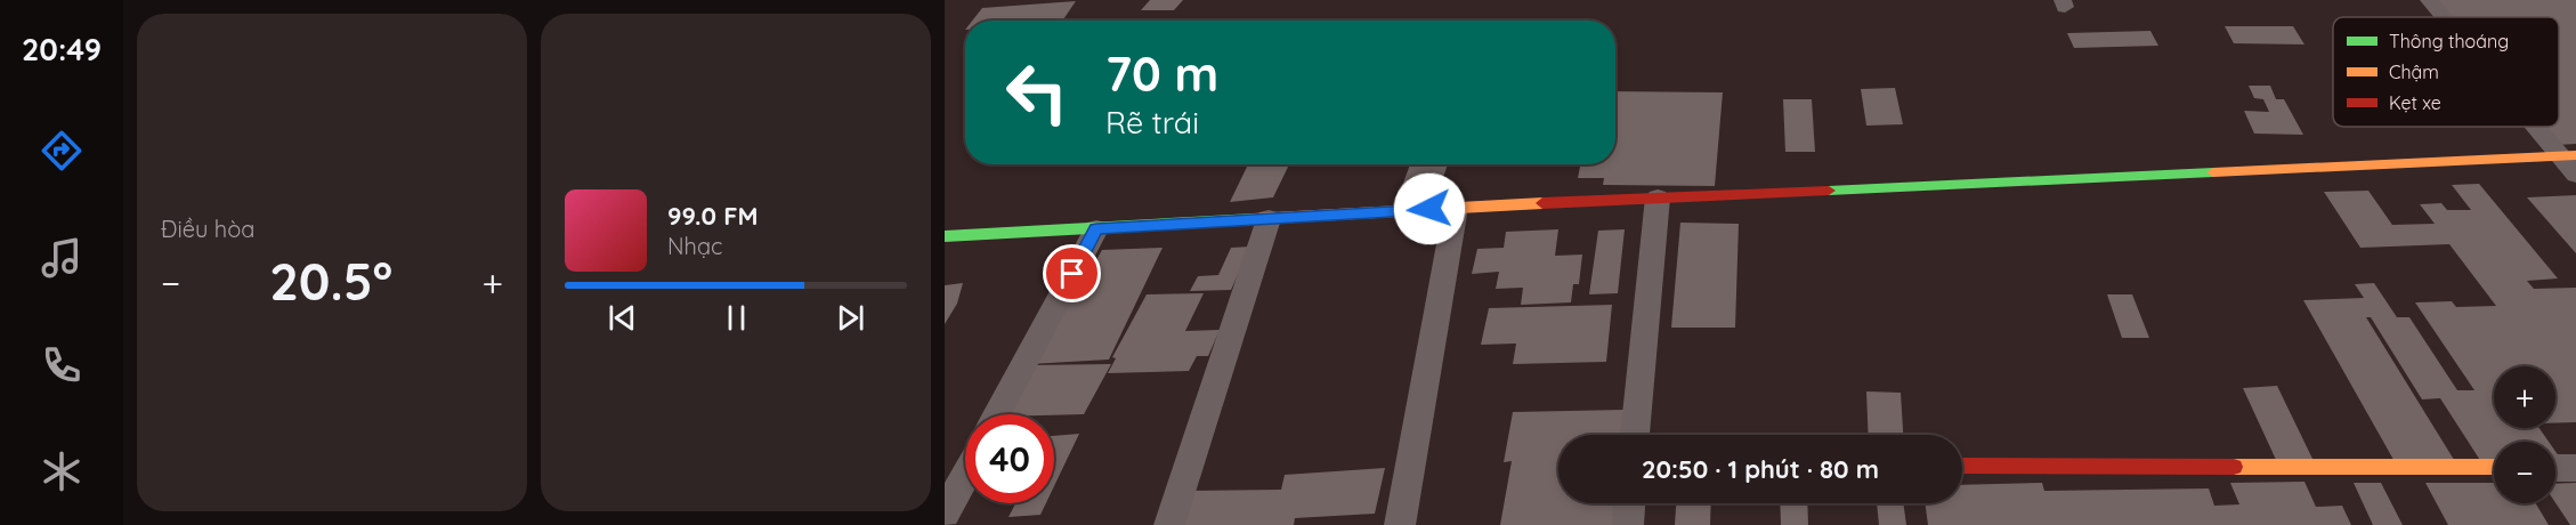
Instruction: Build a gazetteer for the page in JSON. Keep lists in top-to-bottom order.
{
  "legend": ["Thông thoáng", "Chậm", "Kẹt xe"],
  "page": {
    "tabs": "20:49",
    "tile": "Điều hòa",
    "turn": ["70 m", "Rẽ trái"],
    "song": ["99.0 FM", "Nhạc"],
    "heat": ["−", "20.5°", "+"],
    "map_buttons": ["+", "−"],
    "limit": "40",
    "trip": "20:50 · 1 phút · 80 m"
  }
}
